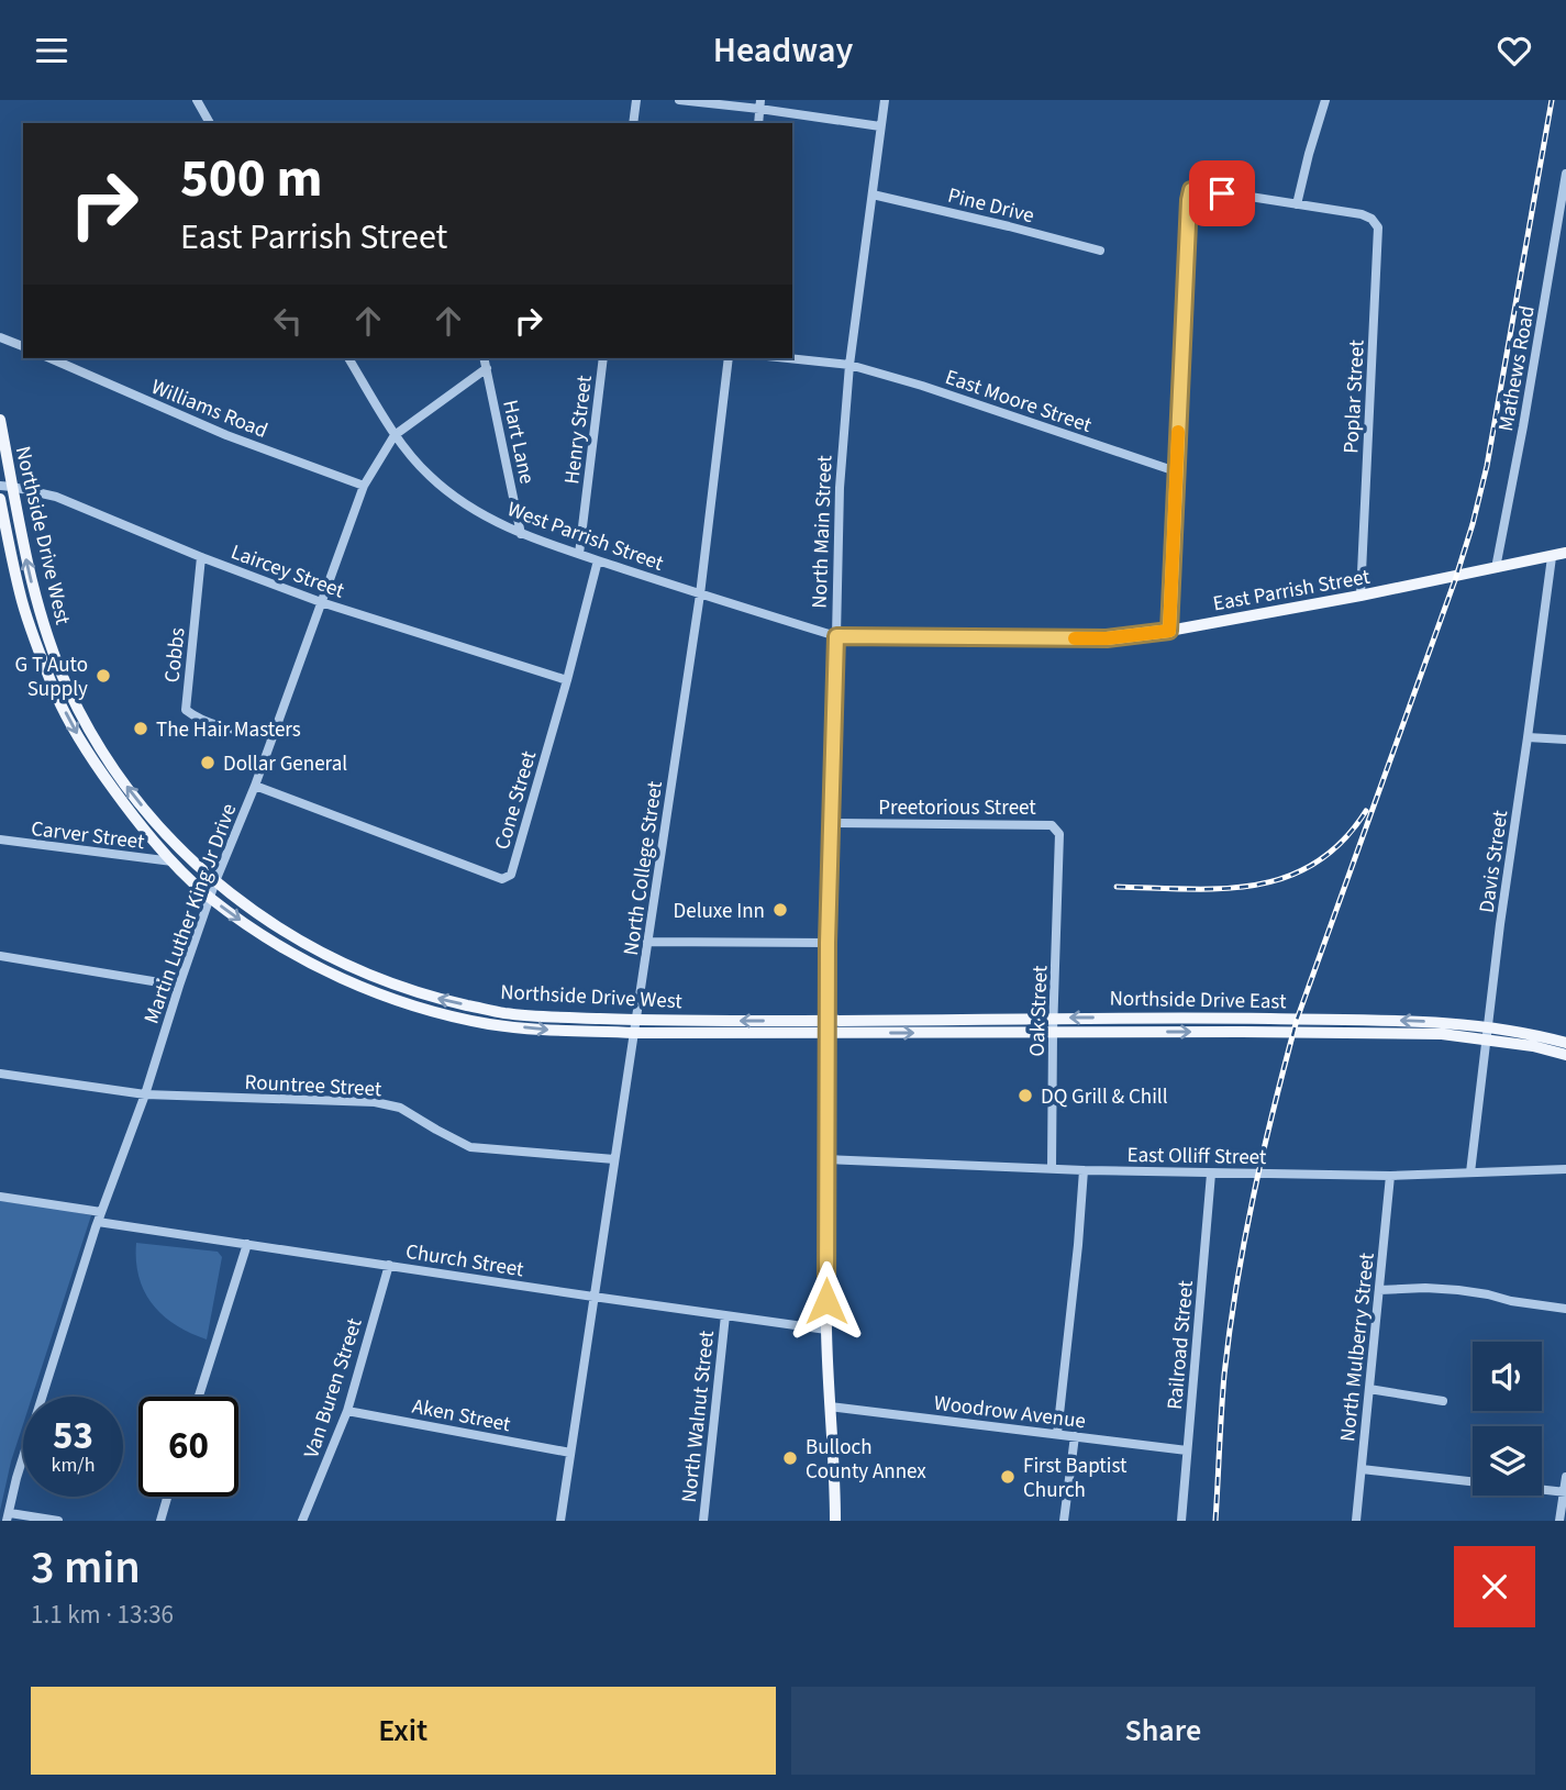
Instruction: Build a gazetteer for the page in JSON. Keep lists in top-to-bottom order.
{
  "streets": {
    "main road": [
      "North Main Street",
      "Northside Drive West",
      "East Parrish Street",
      "Northside Drive East"
    ],
    "street": [
      "Pine Drive",
      "Mathews Road",
      "Poplar Street",
      "East Moore Street",
      "Williams Road",
      "Henry Street",
      "Hart Lane",
      "West Parrish Street",
      "Laircey Street",
      "Cobbs",
      "Cone Street",
      "Preetorious Street",
      "Carver Street",
      "Davis Street",
      "North College Street",
      "Martin Luther King Jr Drive",
      "Oak Street",
      "Rountree Street",
      "East Olliff Street",
      "Church Street",
      "Railroad Street",
      "North Mulberry Street",
      "Van Buren Street",
      "Woodrow Avenue",
      "Aken Street",
      "North Walnut Street"
    ]
  },
  "crossings": [
    ["Pine Drive", "North Main Street"],
    ["Mathews Road", "East Parrish Street"],
    ["Poplar Street", "East Parrish Street"],
    ["East Moore Street", "North Main Street"],
    ["Williams Road", "Martin Luther King Jr Drive"],
    ["Henry Street", "West Parrish Street"],
    ["Hart Lane", "West Parrish Street"],
    ["Hart Lane", "Martin Luther King Jr Drive"],
    ["North Main Street", "Northside Drive West"],
    ["North Main Street", "West Parrish Street"],
    ["North Main Street", "East Parrish Street"],
    ["North Main Street", "Preetorious Street"],
    ["North Main Street", "Northside Drive East"],
    ["North Main Street", "East Olliff Street"],
    ["North Main Street", "Church Street"],
    ["North Main Street", "Woodrow Avenue"],
    ["Northside Drive West", "Laircey Street"],
    ["Northside Drive West", "Carver Street"],
    ["Northside Drive West", "North College Street"],
    ["Northside Drive West", "Martin Luther King Jr Drive"],
    ["Northside Drive West", "Northside Drive East"],
    ["West Parrish Street", "East Parrish Street"],
    ["West Parrish Street", "Cone Street"],
    ["West Parrish Street", "North College Street"],
    ["West Parrish Street", "Martin Luther King Jr Drive"],
    ["Laircey Street", "Cobbs"],
    ["Laircey Street", "Cone Street"],
    ["Laircey Street", "Martin Luther King Jr Drive"],
    ["East Parrish Street", "Davis Street"],
    ["Cobbs", "Martin Luther King Jr Drive"],
    ["Cone Street", "Martin Luther King Jr Drive"],
    ["Preetorious Street", "Oak Street"],
    ["Davis Street", "Northside Drive East"],
    ["Davis Street", "East Olliff Street"],
    ["North College Street", "Rountree Street"],
    ["North College Street", "Church Street"],
    ["North College Street", "Aken Street"],
    ["Martin Luther King Jr Drive", "Rountree Street"],
    ["Martin Luther King Jr Drive", "Church Street"],
    ["Northside Drive East", "Oak Street"],
    ["Oak Street", "East Olliff Street"],
    ["East Olliff Street", "Railroad Street"],
    ["East Olliff Street", "North Mulberry Street"],
    ["Church Street", "Van Buren Street"],
    ["Church Street", "North Walnut Street"],
    ["Railroad Street", "Woodrow Avenue"],
    ["Van Buren Street", "Aken Street"]
  ],
  "places": [
    "G T Auto Supply",
    "The Hair Masters",
    "Dollar General",
    "Deluxe Inn",
    "DQ Grill & Chill",
    "Bulloch County Annex",
    "First Baptist Church"
  ],
  "page": {
    "header": "Headway",
    "turn": ["500 m", "East Parrish Street"],
    "speed": "53 km/h",
    "limit": "60",
    "heading": ["3 min", "1.1 km · 13:36"],
    "buttons": ["Exit", "Share"]
  }
}
